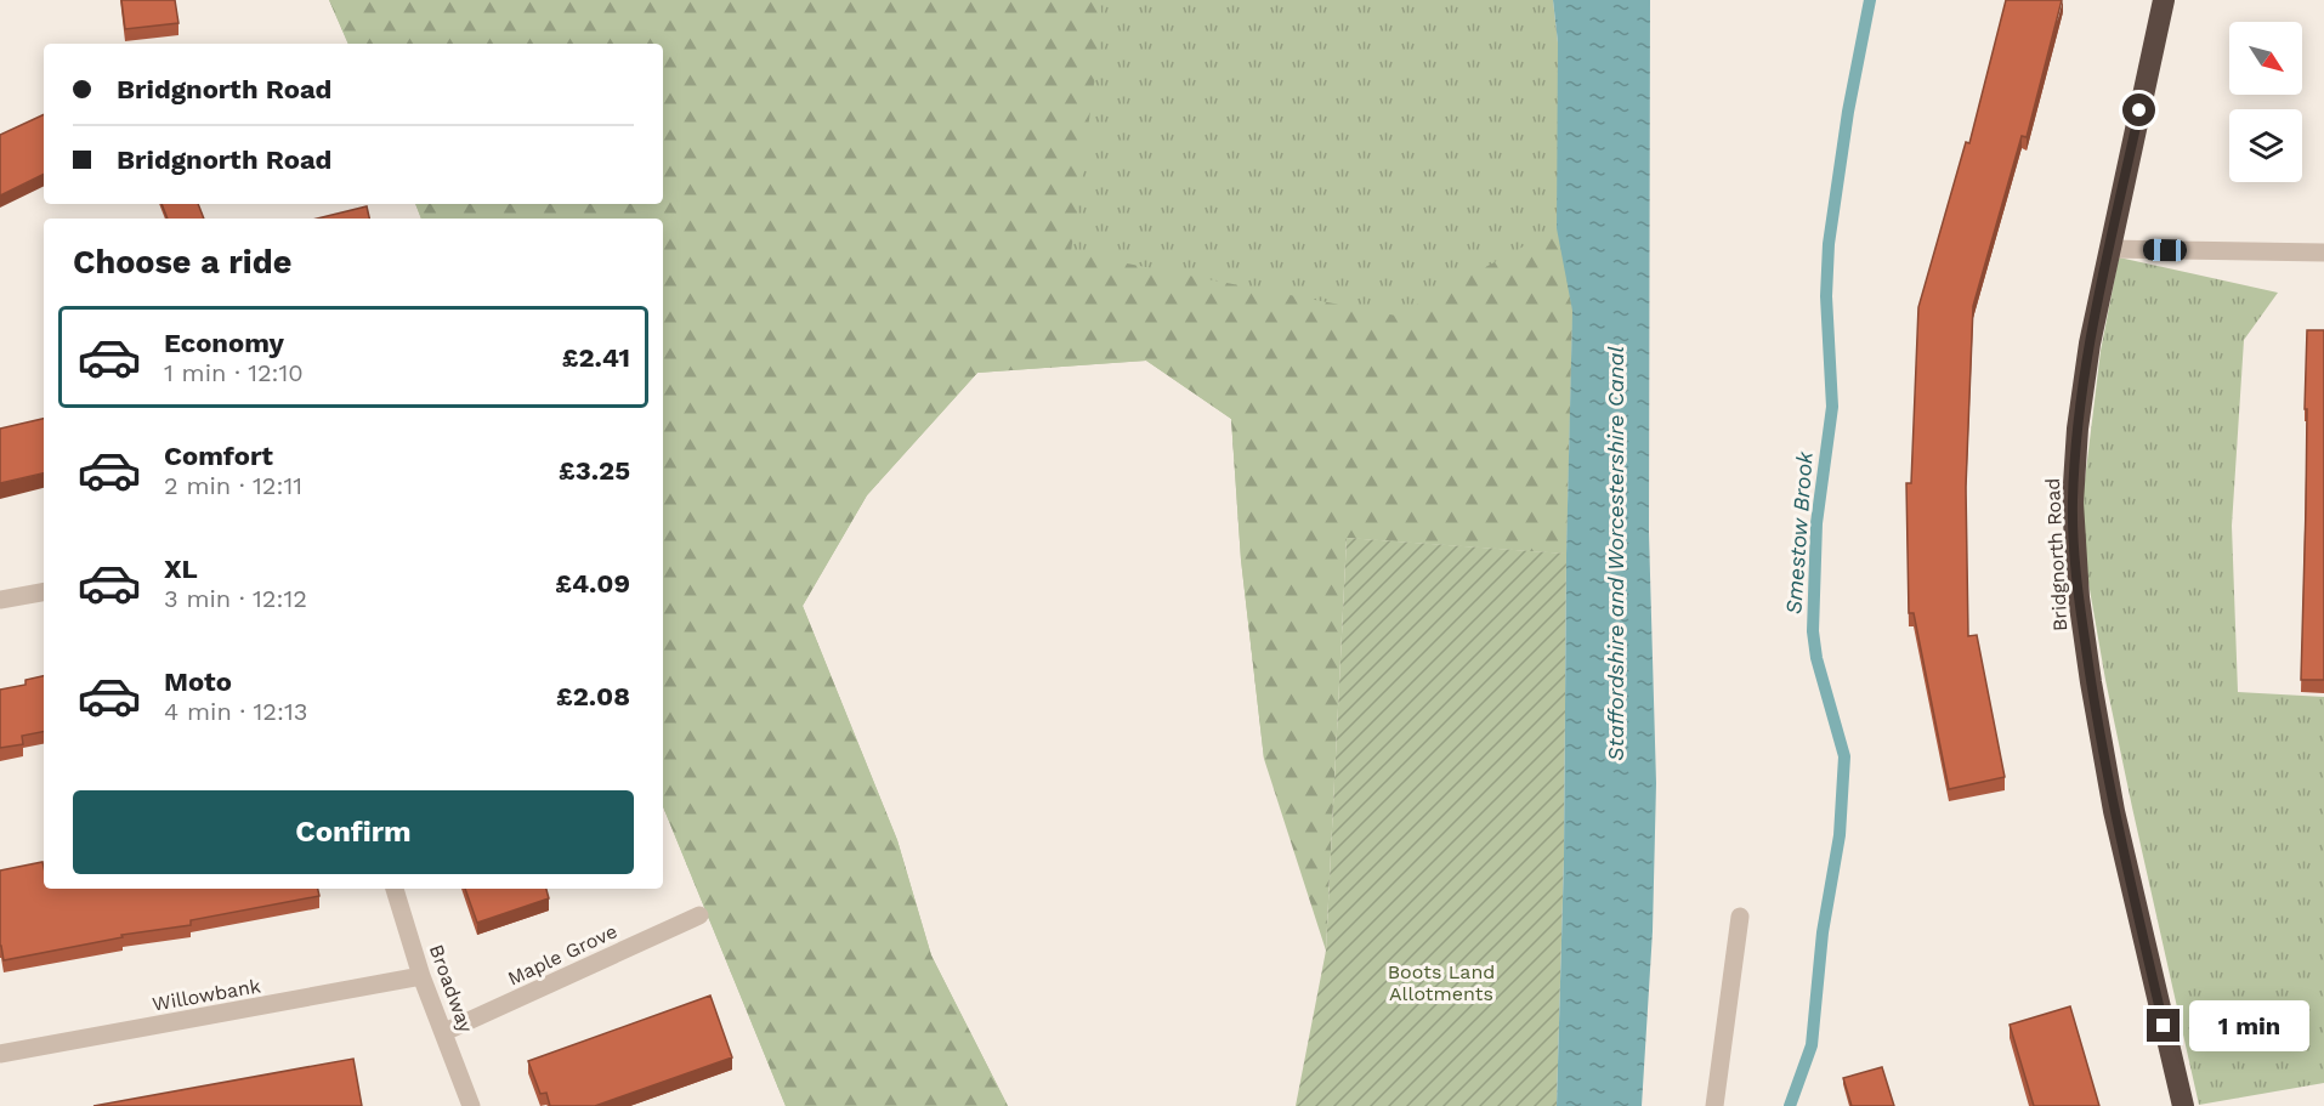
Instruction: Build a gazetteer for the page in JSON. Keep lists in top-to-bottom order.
{
  "streets": {
    "highway": ["Bridgnorth Road"],
    "street": ["Maple Grove", "Broadway", "Willowbank"]
  },
  "crossings": [
    ["Maple Grove", "Broadway"],
    ["Broadway", "Willowbank"]
  ],
  "water": ["Smestow Brook", "Staffordshire and Worcestershire Canal"],
  "parks": ["Boots Land Allotments"],
  "north": "bottom right",
  "page": {
    "banner": ["Bridgnorth Road", "Bridgnorth Road"],
    "heading": "Choose a ride",
    "list": [
      {
        "name": "Economy",
        "note": "1 min · 12:10",
        "value": "£2.41"
      },
      {
        "name": "Comfort",
        "note": "2 min · 12:11",
        "value": "£3.25"
      },
      {
        "name": "XL",
        "note": "3 min · 12:12",
        "value": "£4.09"
      },
      {
        "name": "Moto",
        "note": "4 min · 12:13",
        "value": "£2.08"
      }
    ],
    "buttons": "Confirm",
    "bubble": "1 min"
  }
}
